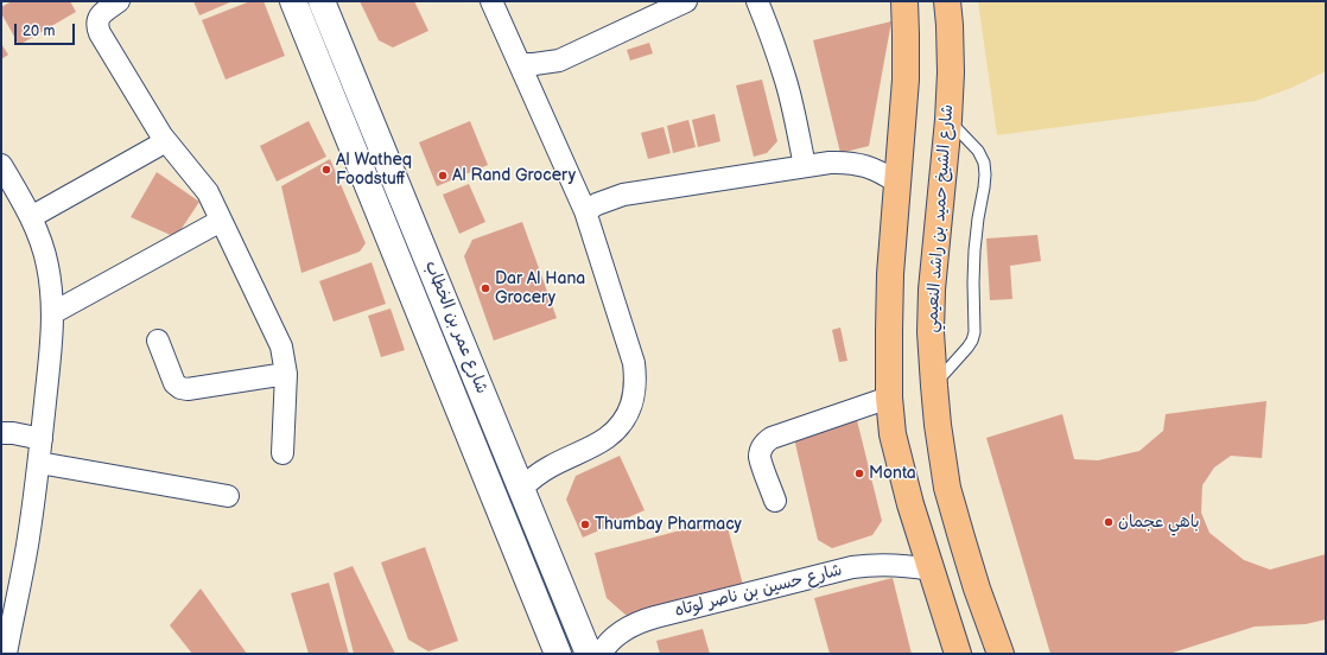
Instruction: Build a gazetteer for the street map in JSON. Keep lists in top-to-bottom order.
{
  "streets": {
    "main road": ["شارع الشيخ حميد بن راشد النعيمي"],
    "street": ["شارع عمر بن الخطاب", "شارع حسين بن ناصر لوتاه"]
  },
  "places": [
    "Al Watheq Foodstuff",
    "Al Rand Grocery",
    "Dar Al Hana Grocery",
    "Monta",
    "باهي عجمان",
    "Thumbay Pharmacy"
  ],
  "scale_bar": "20 m"
}
